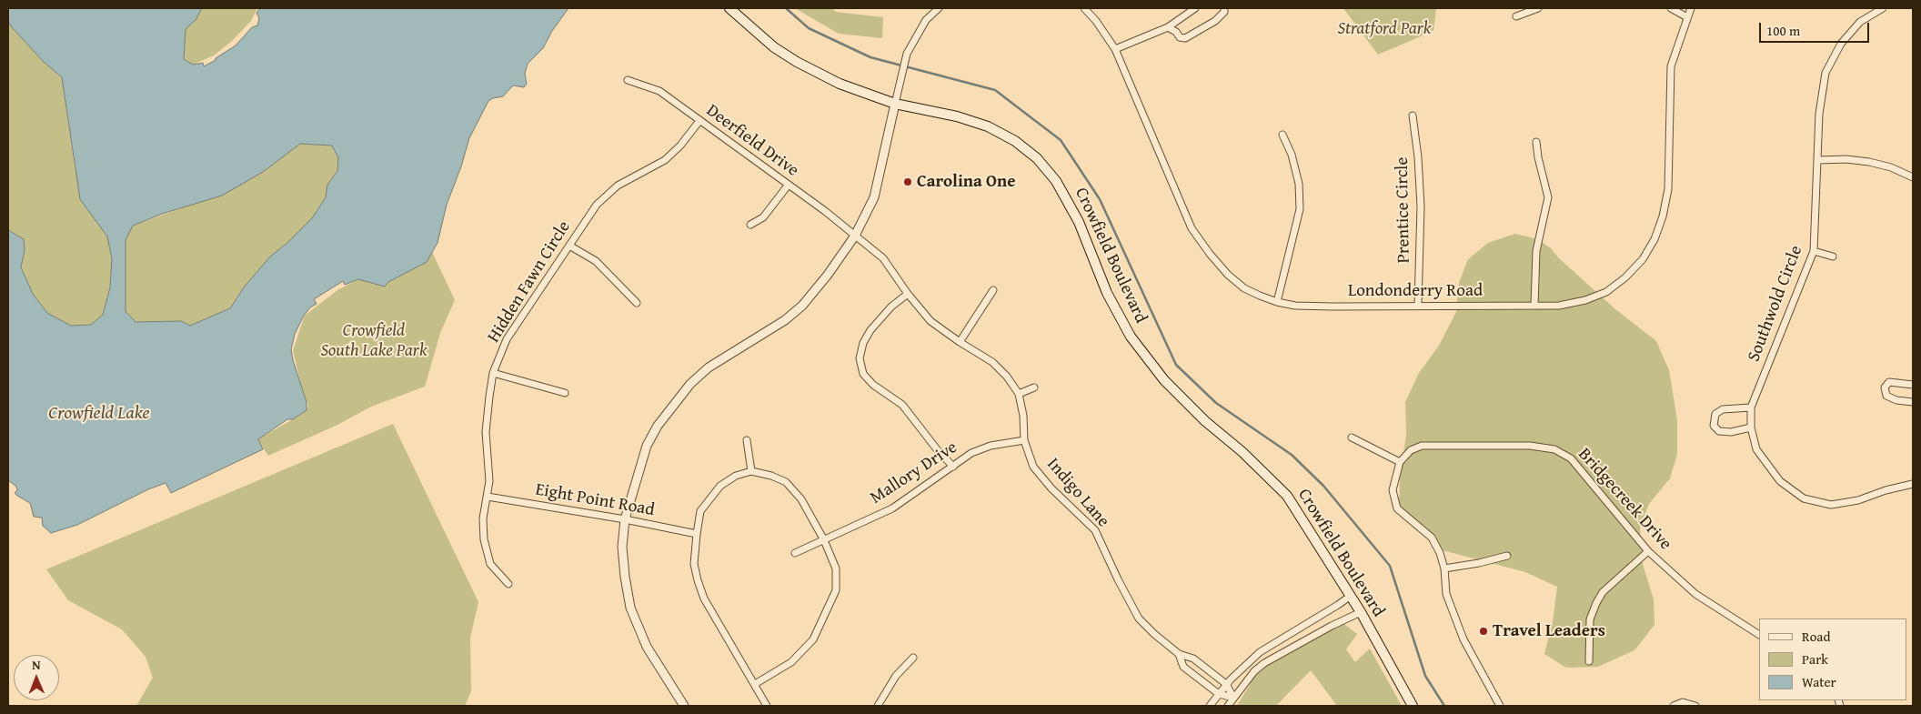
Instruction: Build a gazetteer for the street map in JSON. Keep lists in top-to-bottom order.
{
  "streets": {
    "main road": ["Crowfield Boulevard"],
    "street": [
      "Deerfield Drive",
      "Prentice Circle",
      "Hidden Fawn Circle",
      "Londonderry Road",
      "Southwold Circle",
      "Mallory Drive",
      "Indigo Lane",
      "Bridgecreek Drive",
      "Eight Point Road"
    ]
  },
  "crossings": [
    ["Deerfield Drive", "Hidden Fawn Circle"],
    ["Deerfield Drive", "Indigo Lane"],
    ["Prentice Circle", "Londonderry Road"],
    ["Hidden Fawn Circle", "Eight Point Road"],
    ["Mallory Drive", "Indigo Lane"]
  ],
  "water": ["Crowfield Lake"],
  "parks": ["Stratford Park", "Crowfield South Lake Park"],
  "places": ["Carolina One", "Travel Leaders"],
  "legend": ["Road", "Park", "Water"],
  "scale_bar": "100 m",
  "north": "top"
}
